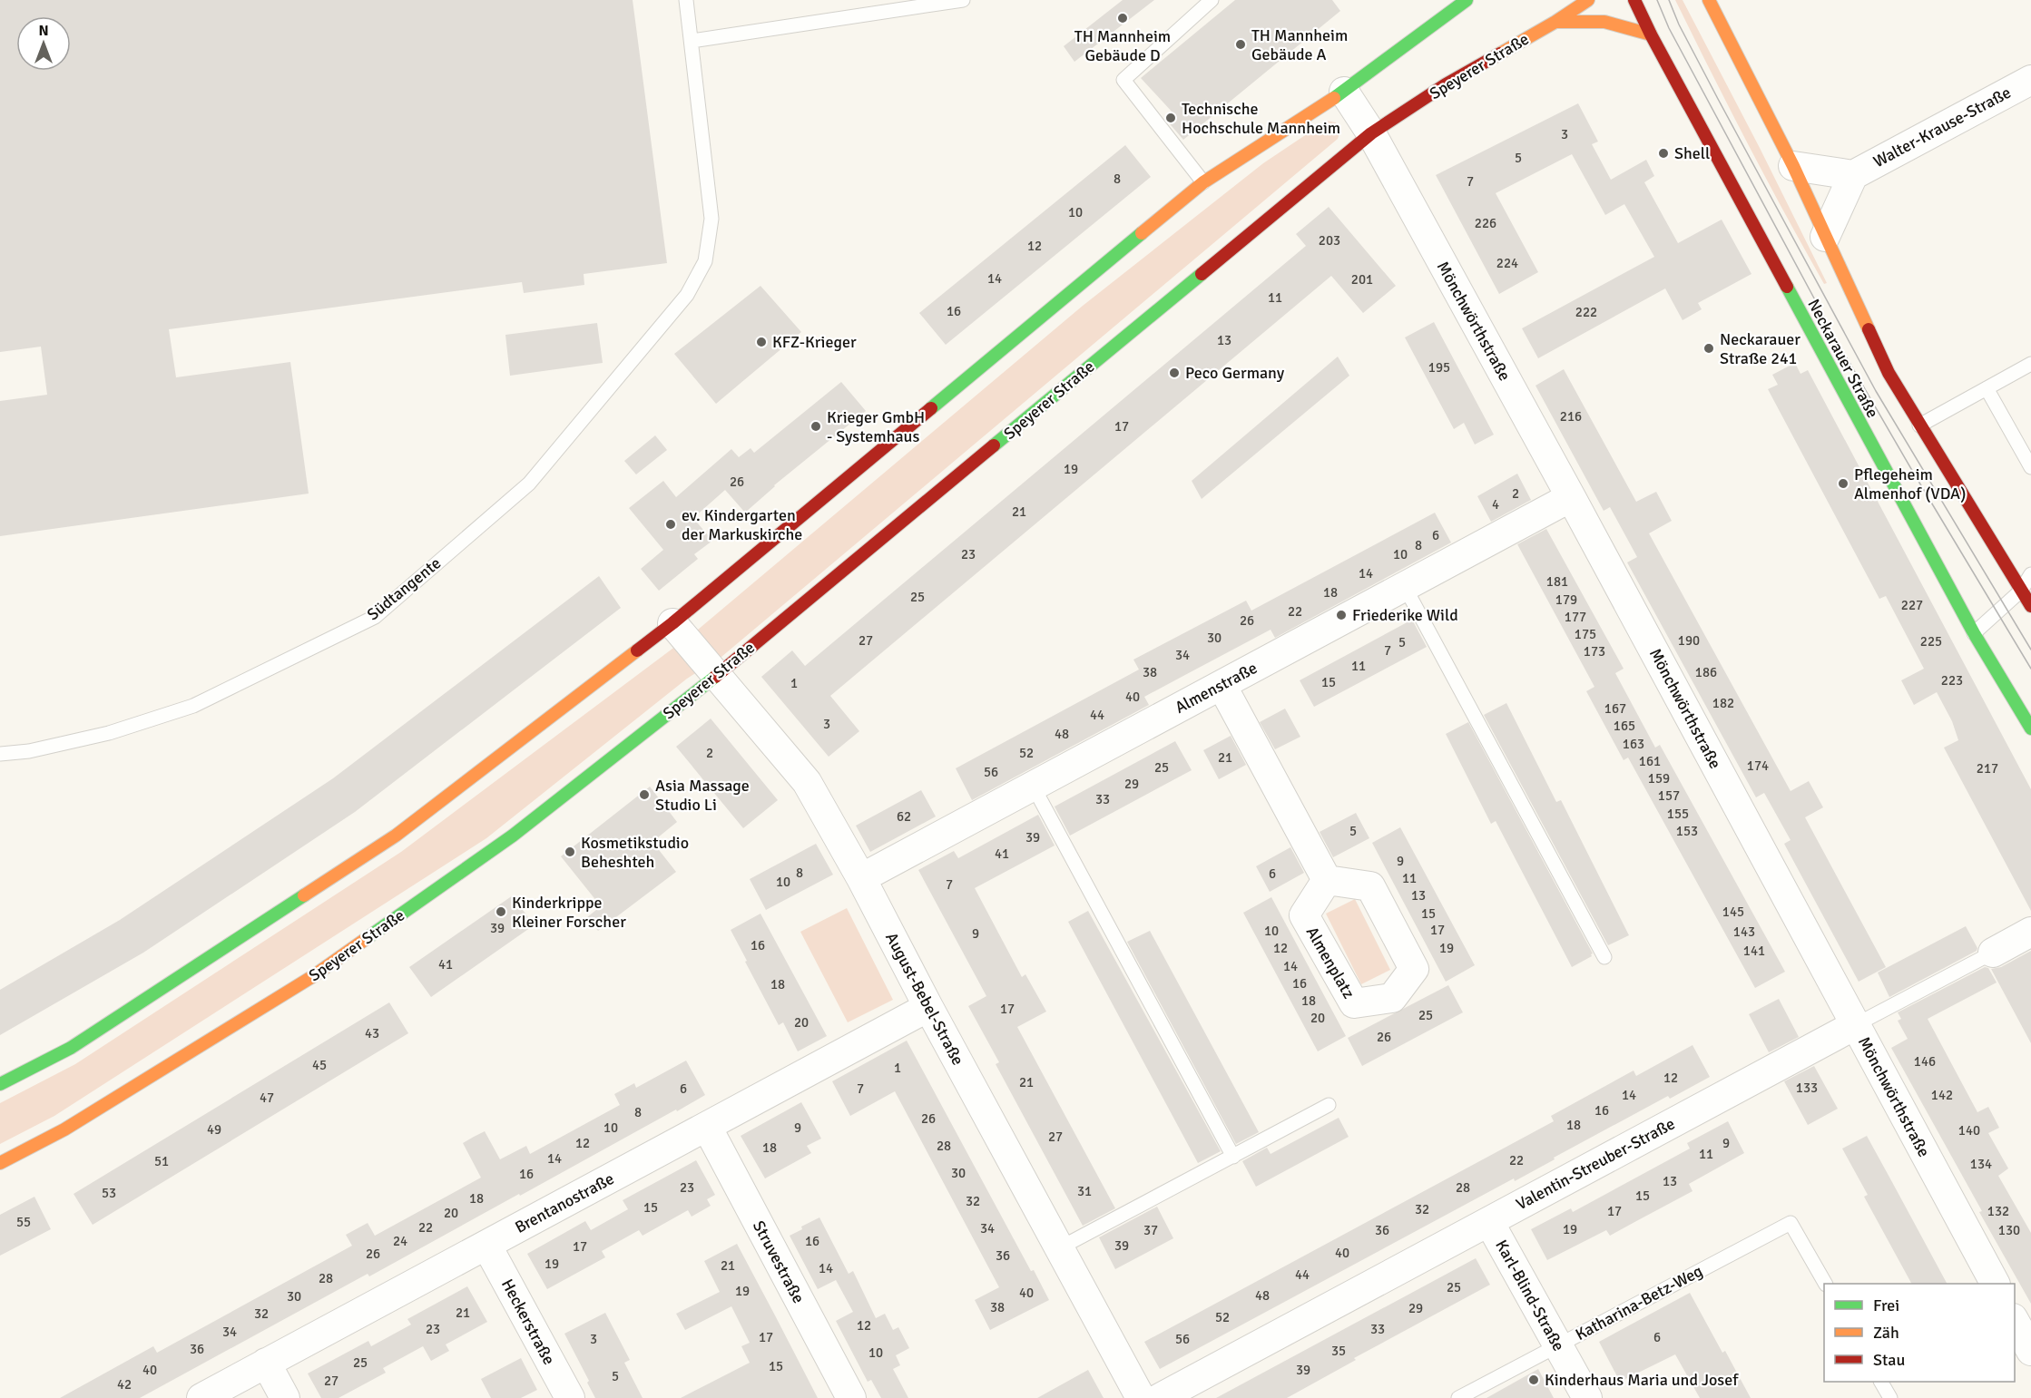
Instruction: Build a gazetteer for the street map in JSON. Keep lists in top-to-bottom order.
{
  "streets": {
    "street": [
      "Speyerer Straße",
      "Walter-Krause-Straße",
      "Mönchwörthstraße",
      "Neckarauer Straße",
      "Almenstraße",
      "August-Bebel-Straße",
      "Valentin-Streuber-Straße",
      "Brentanostraße",
      "Struvestraße",
      "Karl-Blind-Straße",
      "Heckerstraße"
    ],
    "lane": ["Südtangente", "Katharina-Betz-Weg"]
  },
  "crossings": [
    ["Speyerer Straße", "Mönchwörthstraße"],
    ["Speyerer Straße", "August-Bebel-Straße"],
    ["Mönchwörthstraße", "Almenstraße"],
    ["Mönchwörthstraße", "Valentin-Streuber-Straße"],
    ["Almenstraße", "August-Bebel-Straße"],
    ["August-Bebel-Straße", "Brentanostraße"],
    ["Valentin-Streuber-Straße", "Karl-Blind-Straße"],
    ["Brentanostraße", "Struvestraße"],
    ["Brentanostraße", "Heckerstraße"],
    ["Karl-Blind-Straße", "Katharina-Betz-Weg"]
  ],
  "places": [
    "TH Mannheim Gebäude D",
    "TH Mannheim Gebäude A",
    "Technische Hochschule Mannheim",
    "Shell",
    "KFZ-Krieger",
    "Neckarauer Straße 241",
    "Peco Germany",
    "Krieger GmbH - Systemhaus",
    "Pflegeheim Almenhof (VDA)",
    "ev. Kindergarten der Markuskirche",
    "Friederike Wild",
    "Asia Massage Studio Li",
    "Kosmetikstudio Beheshteh",
    "Kinderkrippe Kleiner Forscher",
    "Kinderhaus Maria und Josef"
  ],
  "house_numbers": [
    "3",
    "5",
    "8",
    "7",
    "10",
    "226",
    "203",
    "12",
    "224",
    "14",
    "201",
    "11",
    "16",
    "222",
    "13",
    "195",
    "216",
    "17",
    "19",
    "26",
    "2",
    "4",
    "21",
    "6",
    "8",
    "23",
    "10",
    "14",
    "181",
    "18",
    "25",
    "179",
    "227",
    "22",
    "177",
    "26",
    "175",
    "30",
    "27",
    "190",
    "225",
    "5",
    "7",
    "173",
    "34",
    "11",
    "38",
    "186",
    "223",
    "15",
    "1",
    "40",
    "182",
    "167",
    "44",
    "3",
    "165",
    "48",
    "163",
    "2",
    "52",
    "21",
    "161",
    "174",
    "25",
    "217",
    "56",
    "159",
    "29",
    "157",
    "33",
    "155",
    "62",
    "5",
    "153",
    "39",
    "41",
    "9",
    "8",
    "6",
    "11",
    "10",
    "7",
    "13",
    "145",
    "15",
    "39",
    "17",
    "10",
    "143",
    "9",
    "16",
    "12",
    "19",
    "141",
    "41",
    "14",
    "16",
    "18",
    "18",
    "17",
    "25",
    "20",
    "20",
    "43",
    "26",
    "146",
    "45",
    "1",
    "12",
    "21",
    "133",
    "6",
    "7",
    "14",
    "142",
    "47",
    "16",
    "8",
    "26",
    "18",
    "10",
    "9",
    "49",
    "140",
    "27",
    "12",
    "9",
    "28",
    "18",
    "11",
    "14",
    "22",
    "51",
    "134",
    "30",
    "16",
    "13",
    "23",
    "28",
    "31",
    "53",
    "15",
    "18",
    "32",
    "15",
    "32",
    "17",
    "132",
    "20",
    "55",
    "22",
    "34",
    "19",
    "37",
    "36",
    "130",
    "24",
    "16",
    "39",
    "17",
    "40",
    "26",
    "36",
    "19",
    "21",
    "14",
    "44",
    "28",
    "25",
    "19",
    "40",
    "48",
    "30",
    "38",
    "29",
    "21",
    "32",
    "52",
    "12",
    "23",
    "33",
    "34",
    "17",
    "6",
    "3",
    "56",
    "36",
    "35",
    "10",
    "25",
    "15",
    "40",
    "39",
    "5",
    "27",
    "42"
  ],
  "legend": ["Frei", "Zäh", "Stau"],
  "north": "top"
}
